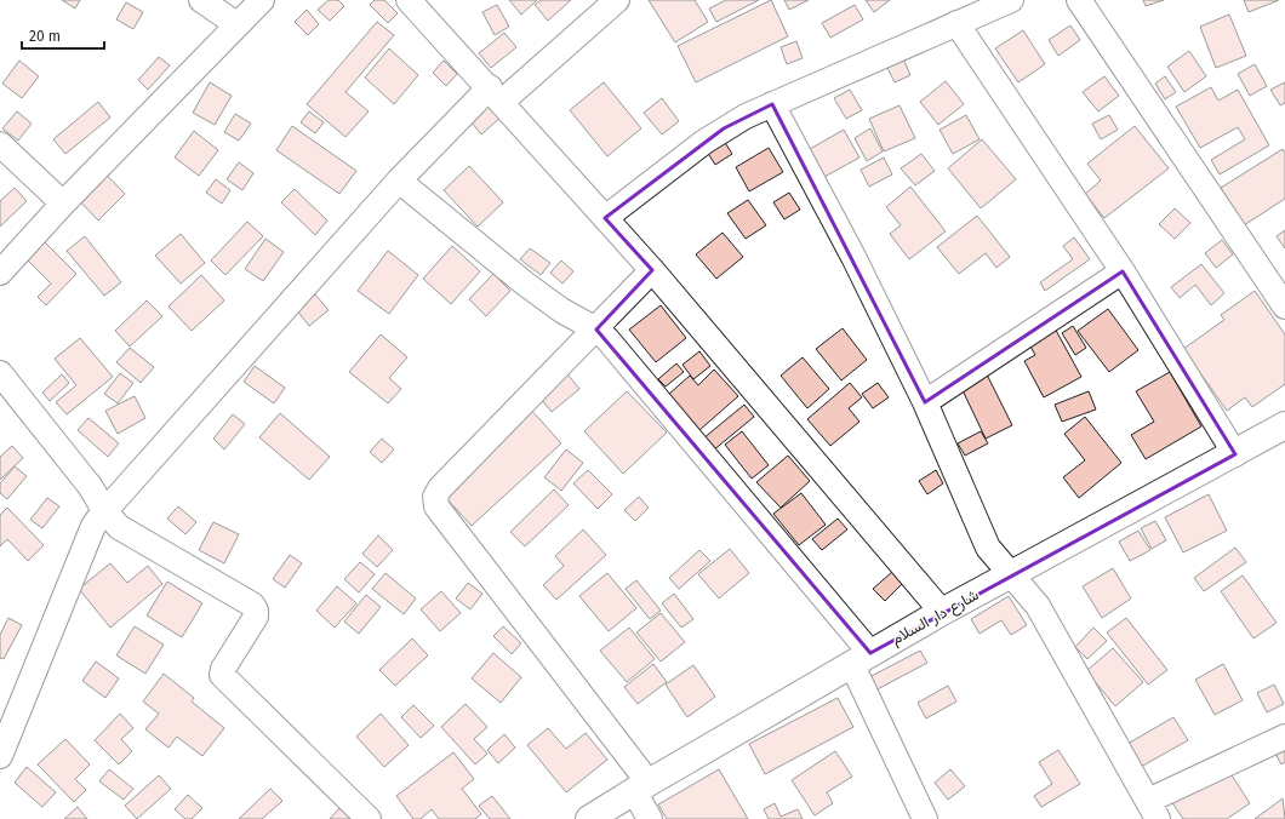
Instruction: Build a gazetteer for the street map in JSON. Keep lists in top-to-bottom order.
{
  "streets": {
    "street": ["شارع دار السلام"]
  },
  "scale_bar": "20 m"
}
